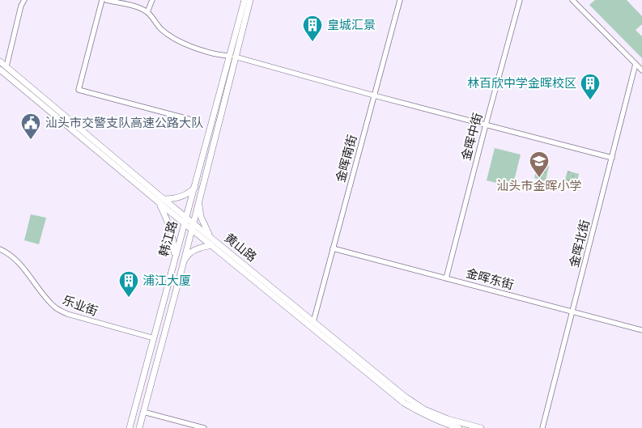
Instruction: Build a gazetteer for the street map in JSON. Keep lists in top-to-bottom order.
{
  "streets": {
    "street": [
      "金晖中街",
      "金晖南街",
      "韩江路",
      "金晖北街",
      "黄山路",
      "金晖东街",
      "乐业街"
    ]
  },
  "crossings": [
    ["金晖中街", "金晖东街"],
    ["金晖南街", "黄山路"],
    ["金晖南街", "金晖东街"],
    ["韩江路", "黄山路"],
    ["韩江路", "乐业街"],
    ["金晖北街", "金晖东街"]
  ],
  "places": {
    "building": ["皇城汇景", "林百欣中学金晖校区", "浦江大厦"],
    "public building": ["汕头市交警支队高速公路大队"],
    "school or university": ["汕头市金晖小学"]
  }
}
